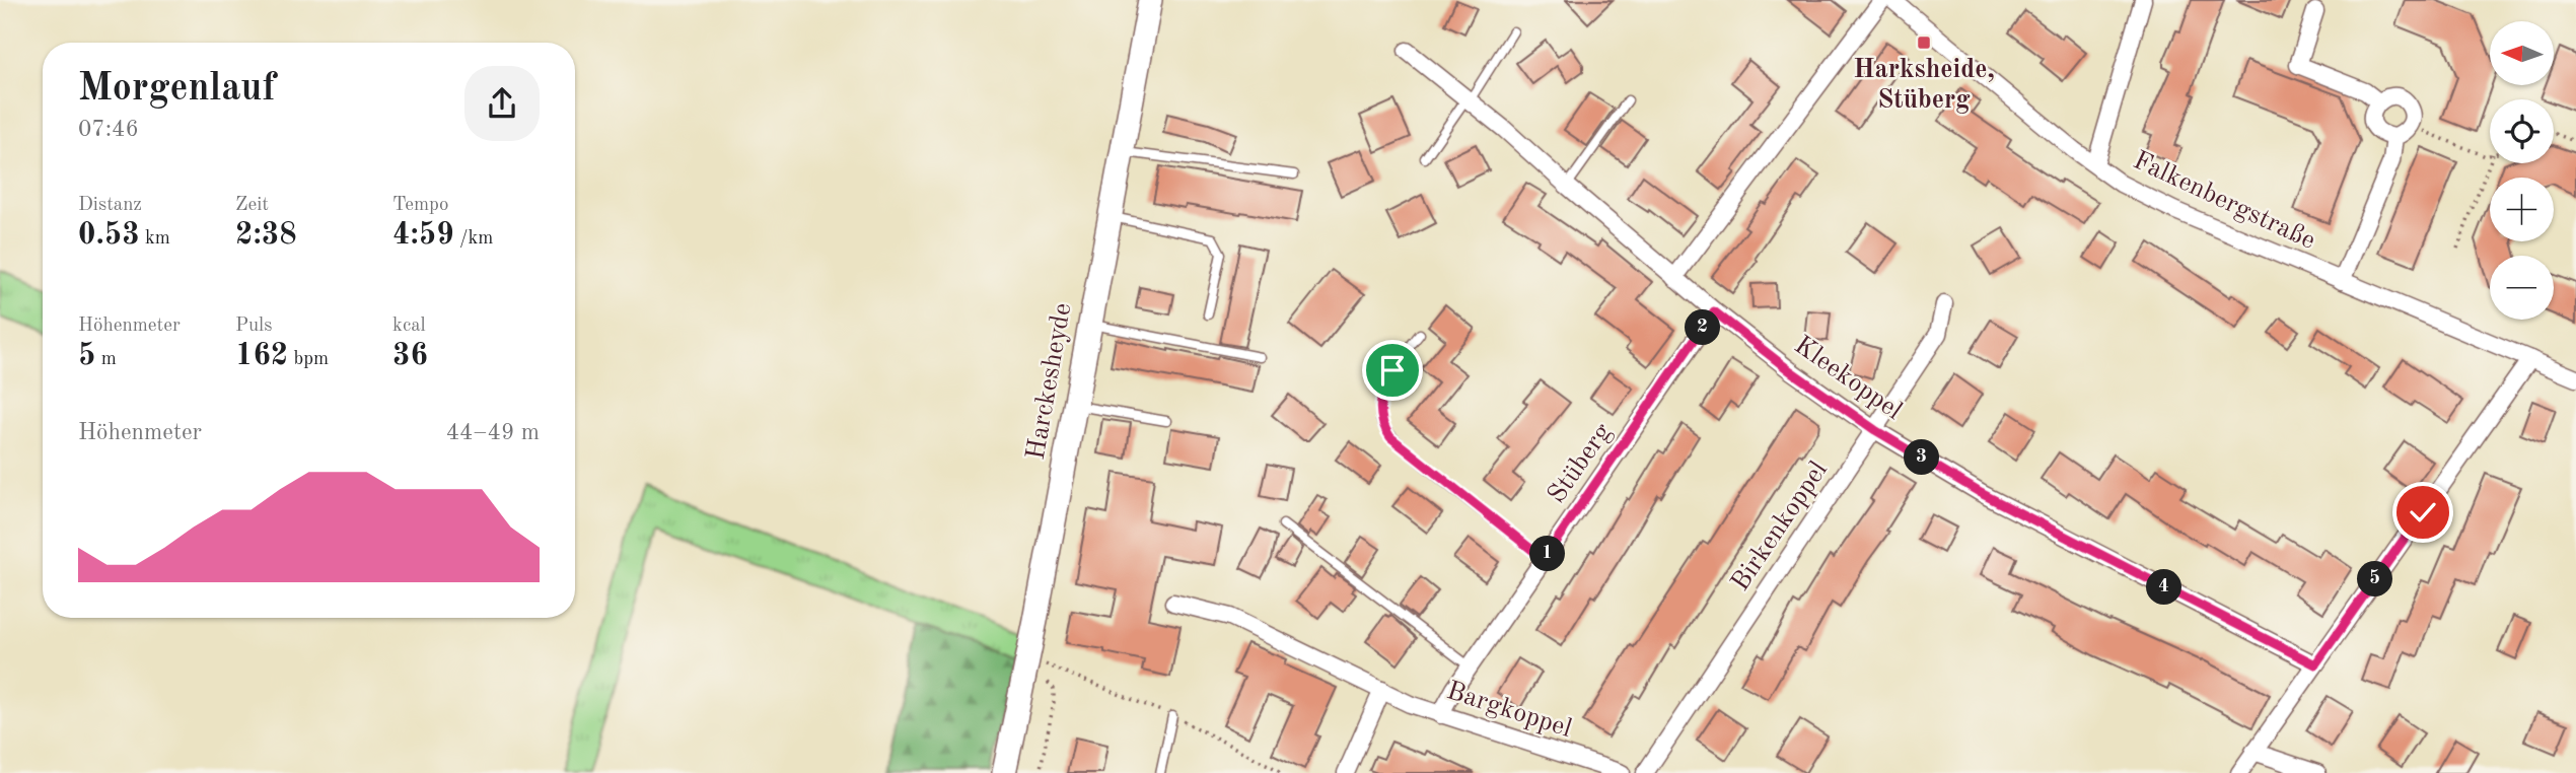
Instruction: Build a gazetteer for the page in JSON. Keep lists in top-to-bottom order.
{
  "streets": {
    "main road": ["Harckesheyde"],
    "street": [
      "Falkenbergstraße",
      "Kleekoppel",
      "Stüberg",
      "Birkenkoppel",
      "Bargkoppel"
    ]
  },
  "crossings": [
    ["Kleekoppel", "Stüberg"],
    ["Kleekoppel", "Birkenkoppel"],
    ["Stüberg", "Bargkoppel"]
  ],
  "places": {
    "transit": ["Harksheide, Stüberg"]
  },
  "north": "left",
  "page": {
    "map_buttons": ["+", "−"],
    "heading": ["Morgenlauf", "07:46"],
    "stats": [
      ["Distanz", "0.53 km"],
      ["Zeit", "2:38"],
      ["Tempo", "4:59 /km"],
      ["Höhenmeter", "5 m"],
      ["Puls", "162 bpm"],
      ["kcal", "36"]
    ],
    "pins": [
      "2",
      "3",
      "1",
      "5",
      "4"
    ],
    "chart": ["Höhenmeter", "44–49 m"]
  }
}
